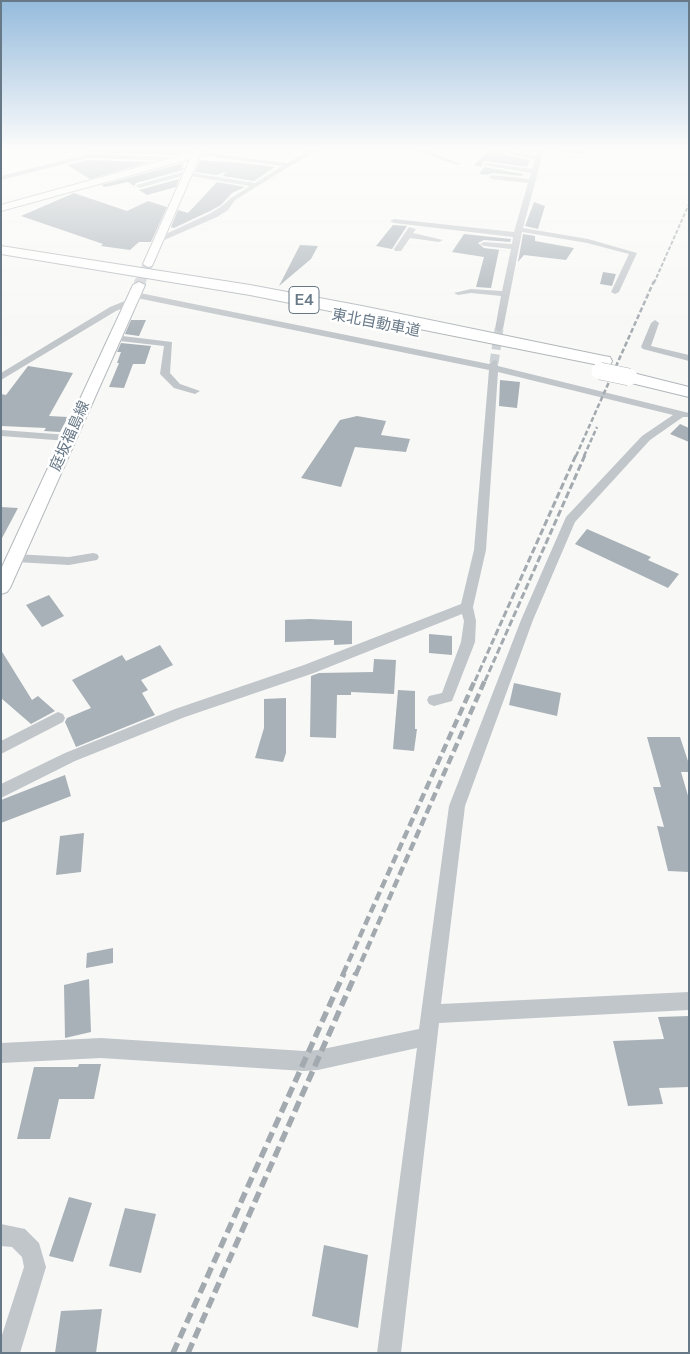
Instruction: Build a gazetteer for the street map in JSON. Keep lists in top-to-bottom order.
{
  "streets": {
    "highway": ["E4", "東北自動車道"],
    "main road": ["庭坂福島線"]
  }
}
